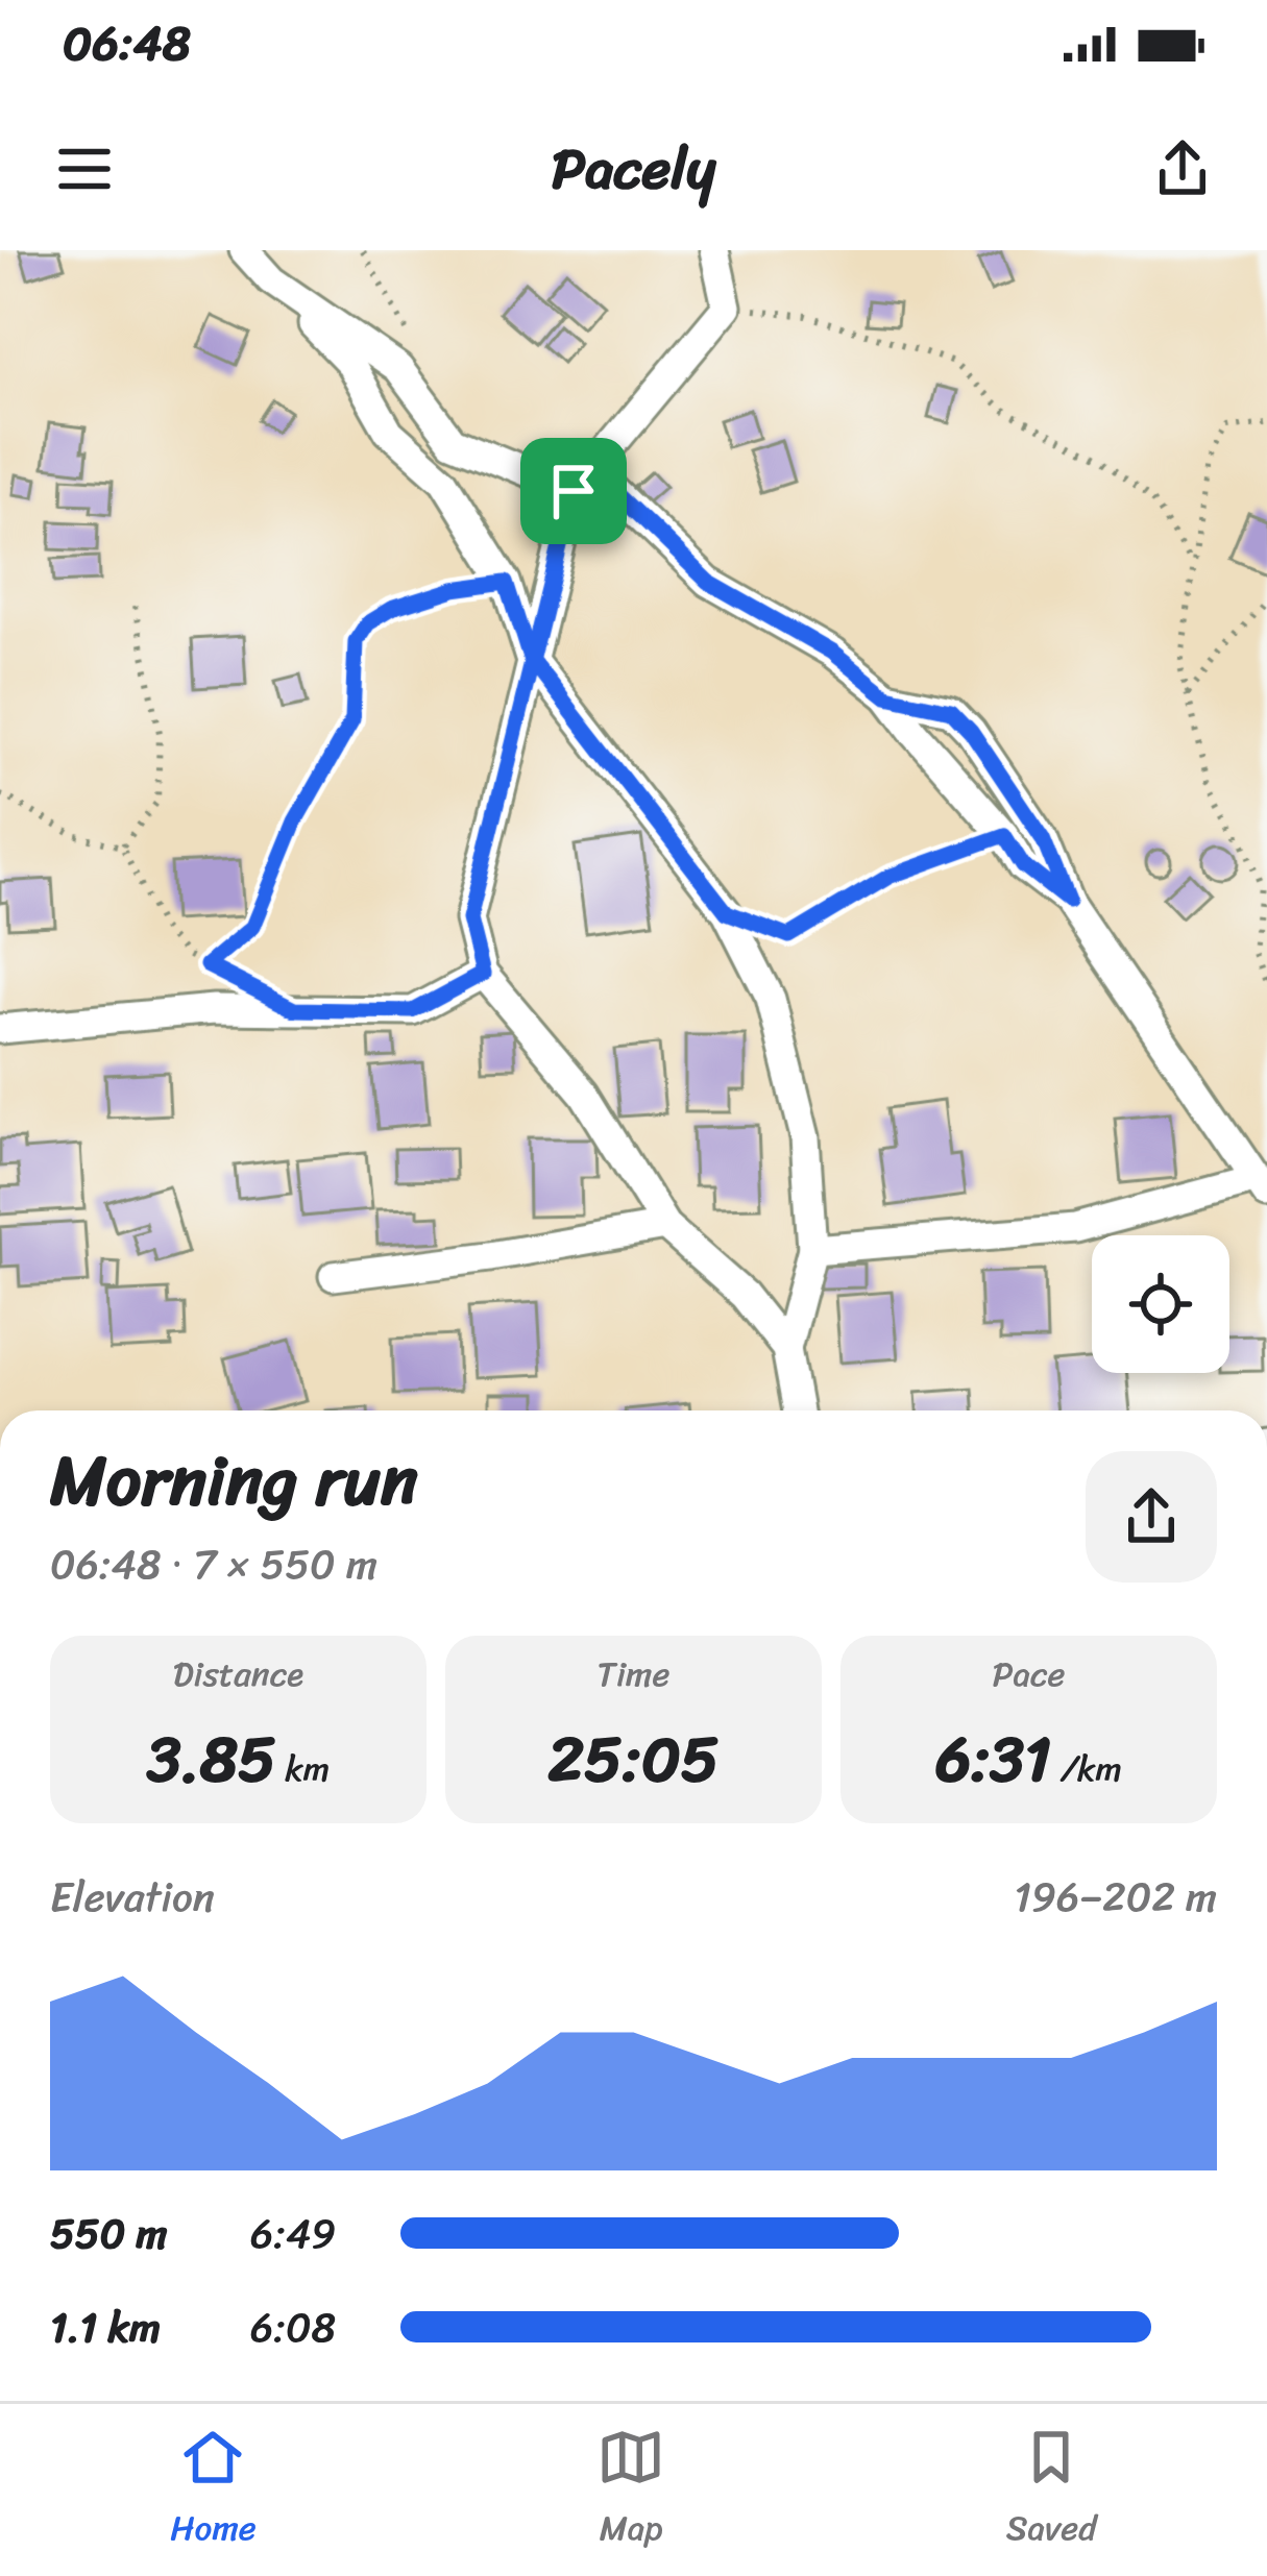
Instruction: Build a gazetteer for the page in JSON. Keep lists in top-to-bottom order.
{
  "page": {
    "status": "06:48",
    "header": "Pacely",
    "heading": ["Morning run", "06:48 · 7 × 550 m"],
    "stats": [
      ["Distance", "3.85 km"],
      ["Time", "25:05"],
      ["Pace", "6:31 /km"]
    ],
    "chart": ["Elevation", "196–202 m"],
    "list": [
      {
        "name": "550 m",
        "note": "6:49"
      },
      {
        "name": "1.1 km",
        "note": "6:08"
      }
    ],
    "tabs": ["Home", "Map", "Saved"]
  }
}
